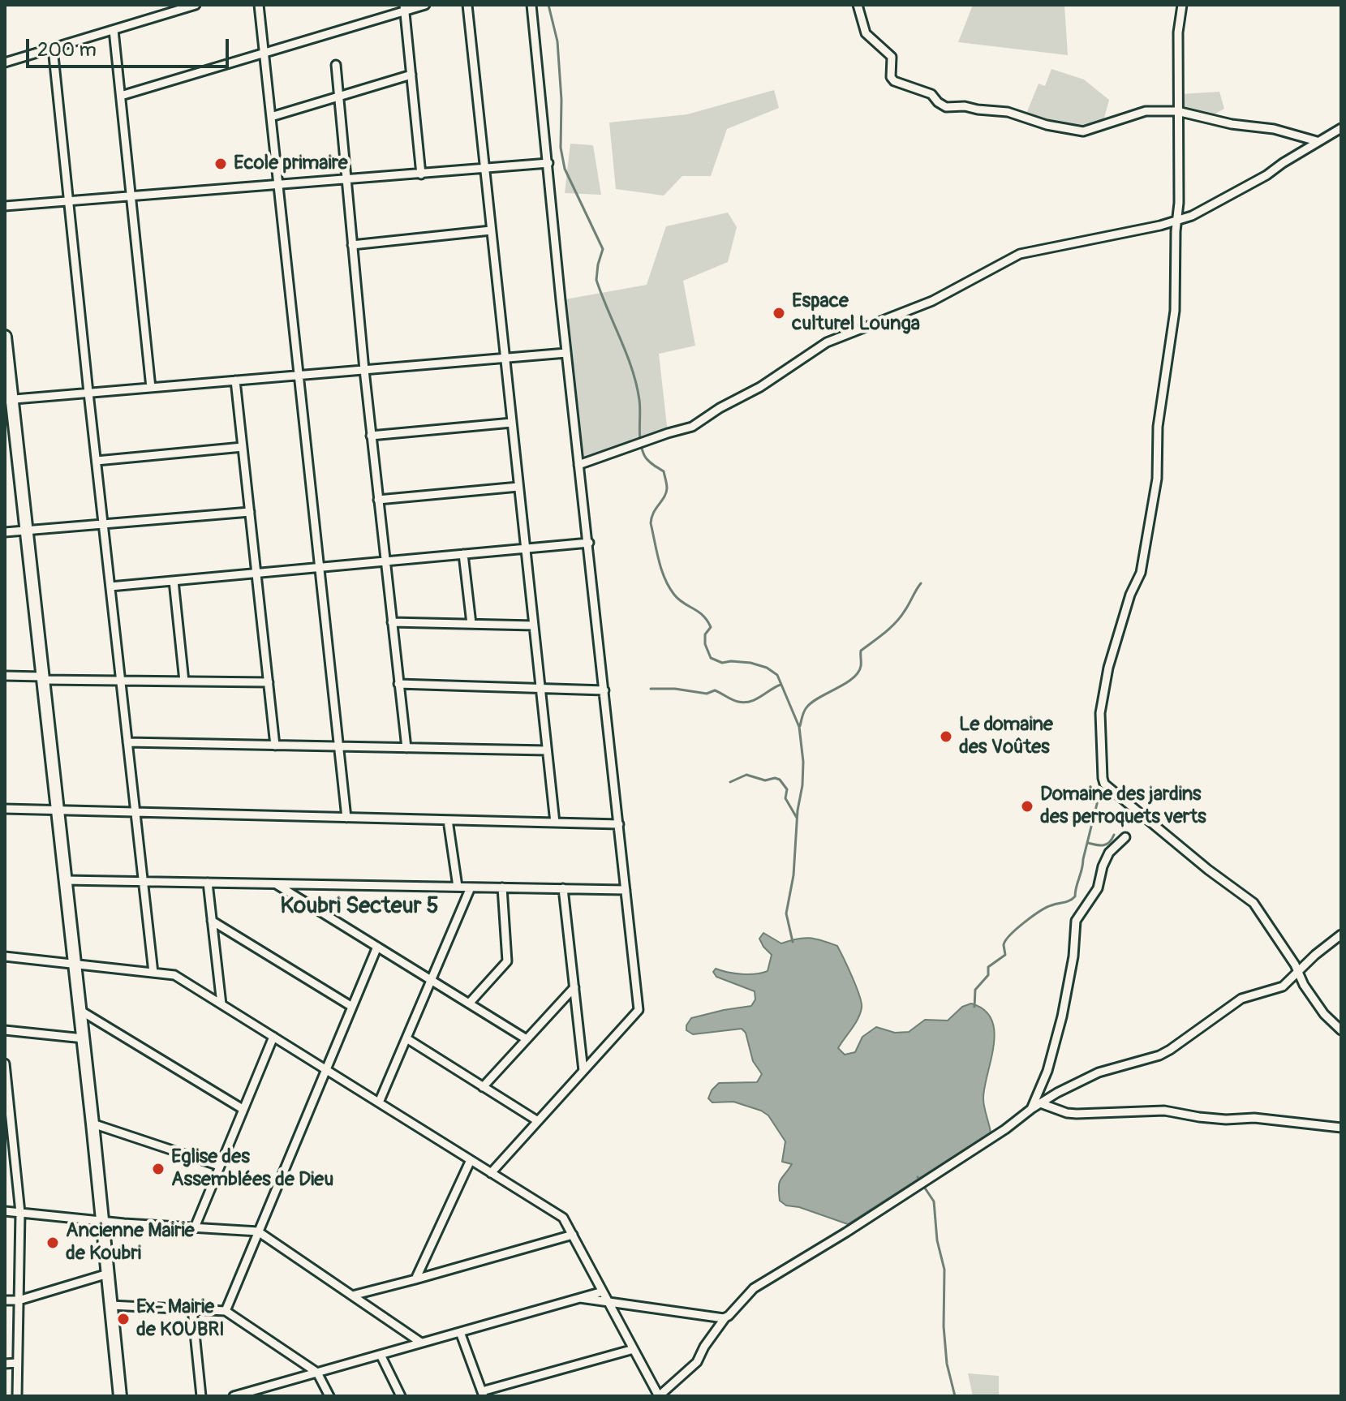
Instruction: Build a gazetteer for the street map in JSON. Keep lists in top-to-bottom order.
{
  "districts": ["Koubri Secteur 5"],
  "places": [
    "Ecole primaire",
    "Espace culturel Lounga",
    "Le domaine des Voûtes",
    "Domaine des jardins des perroquets verts",
    "Eglise des Assemblées de Dieu",
    "Ancienne Mairie de Koubri",
    "Ex- Mairie de KOUBRI"
  ],
  "scale_bar": "200 m"
}
